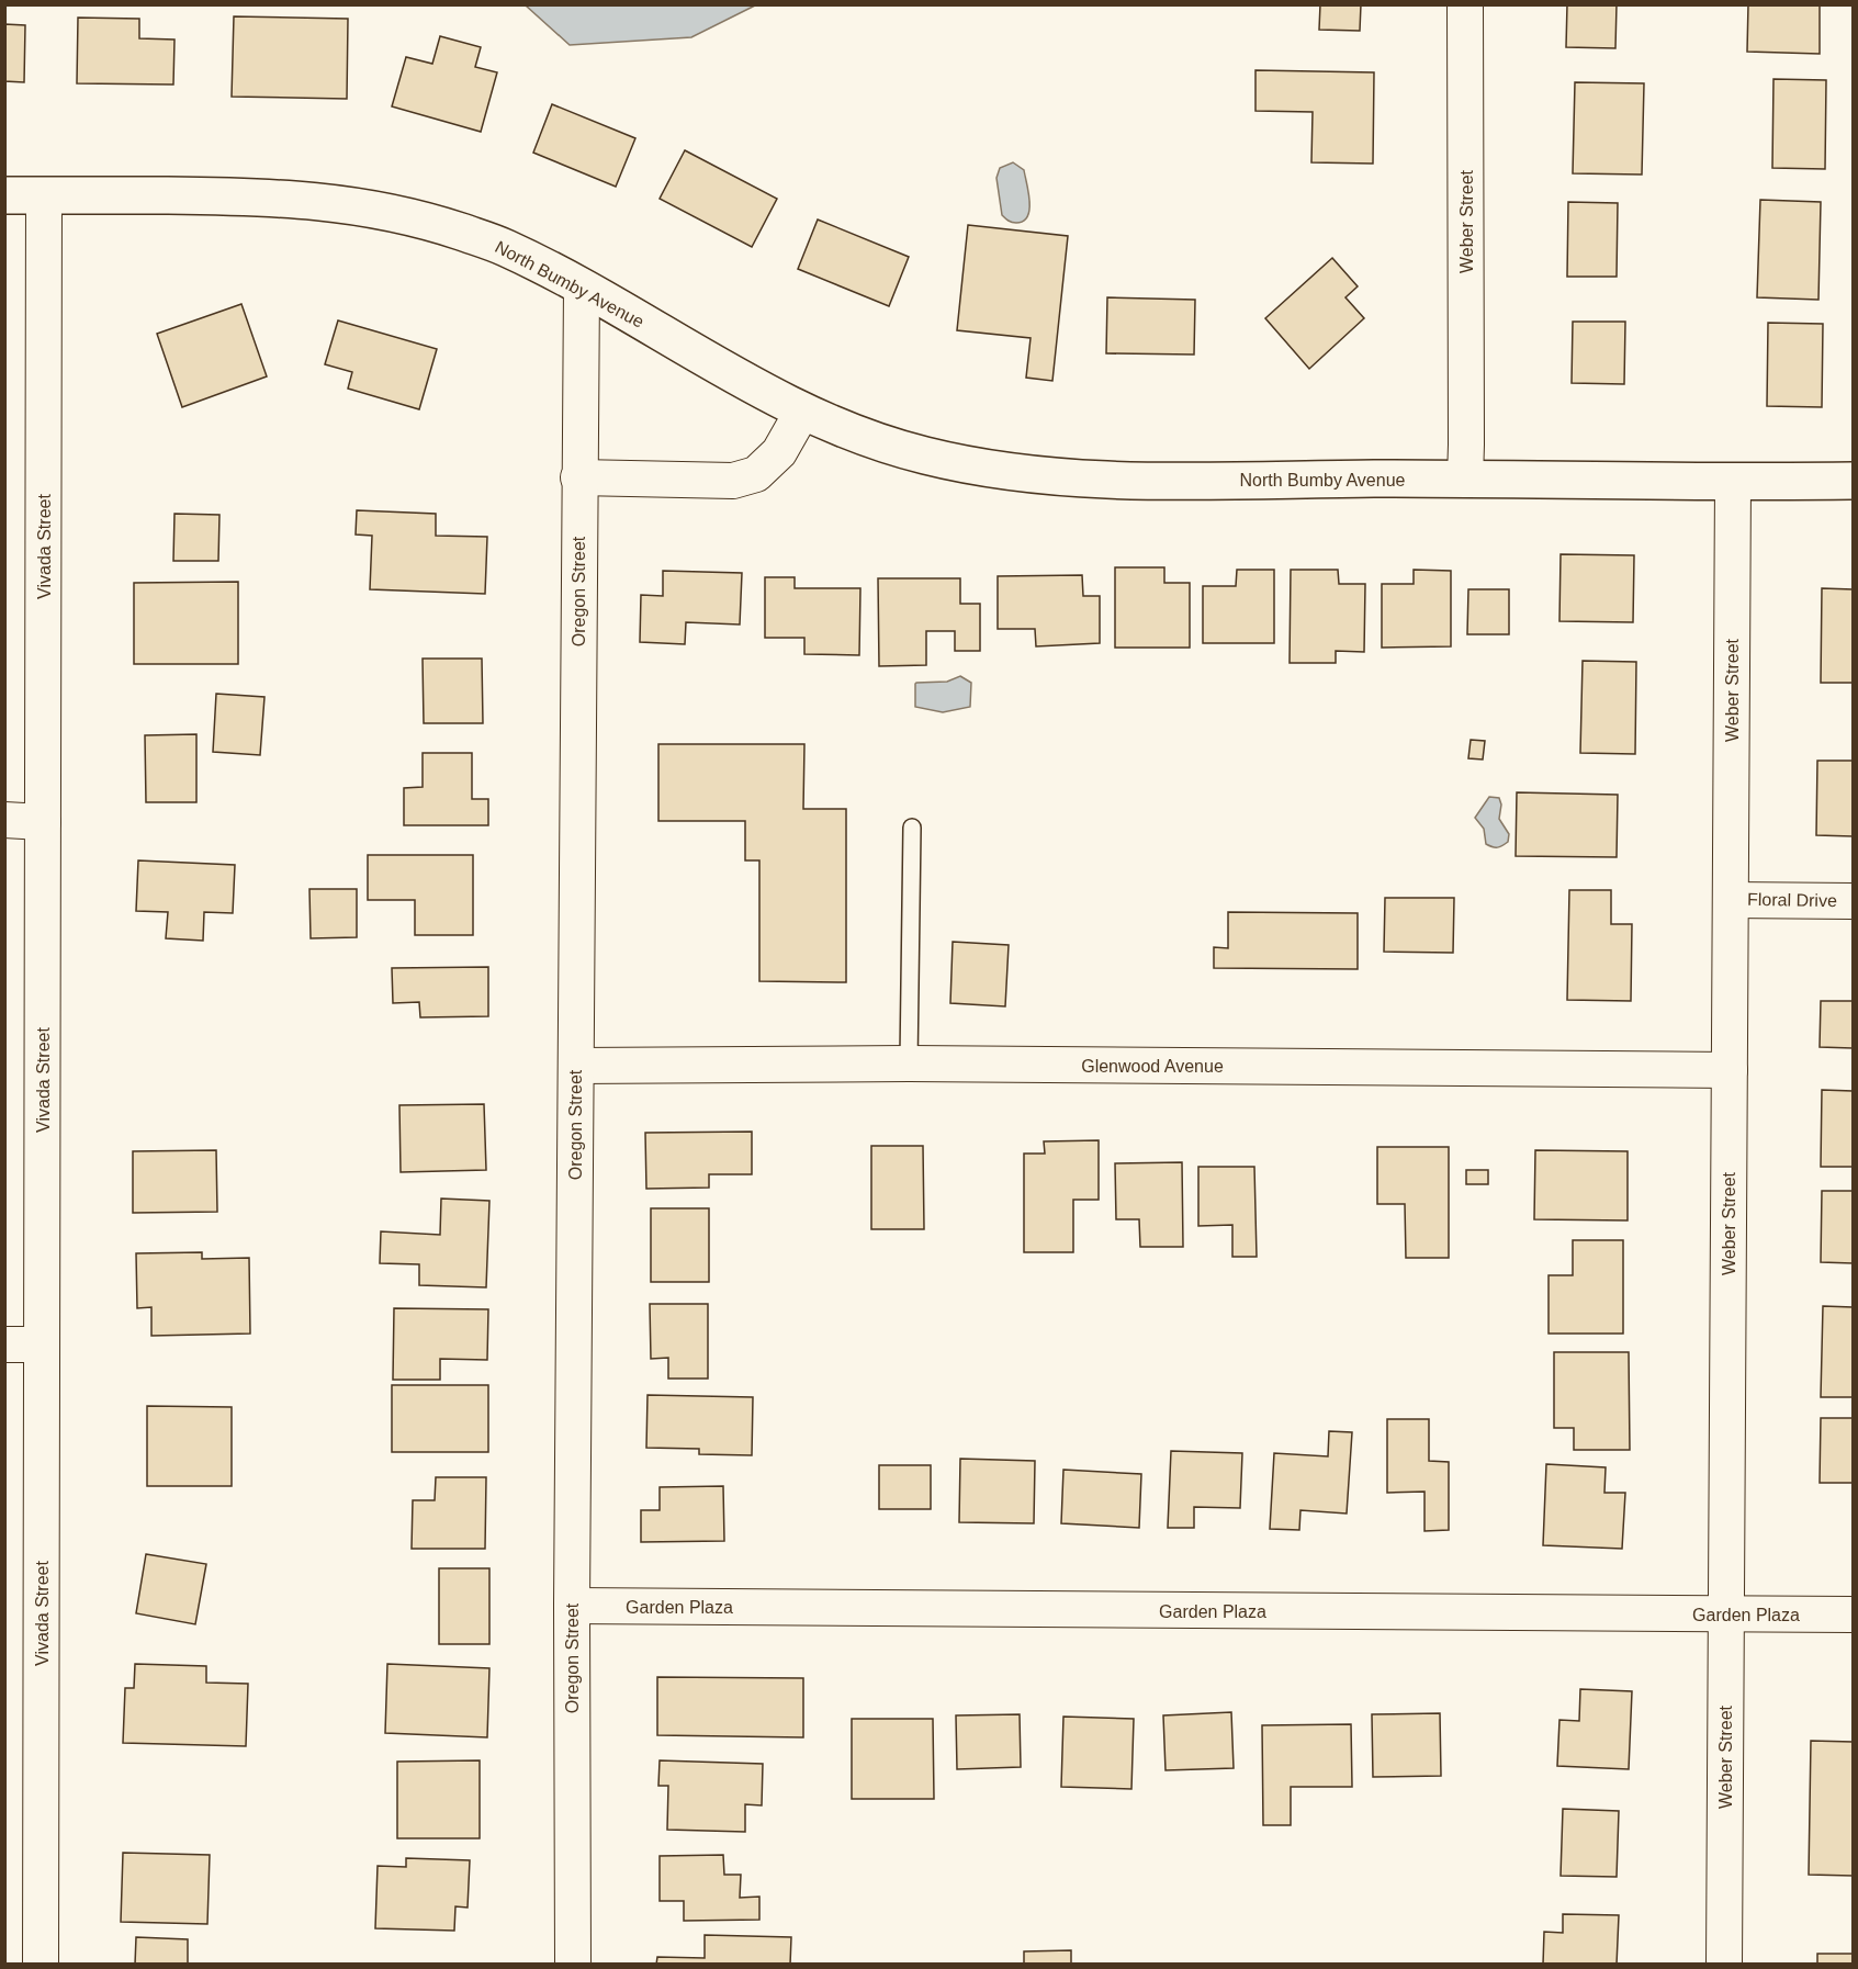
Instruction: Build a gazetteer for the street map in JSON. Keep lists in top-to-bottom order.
{
  "streets": {
    "street": [
      "Weber Street",
      "North Bumby Avenue",
      "Vivada Street",
      "Oregon Street",
      "Floral Drive",
      "Glenwood Avenue",
      "Garden Plaza"
    ]
  },
  "crossings": [
    ["Weber Street", "North Bumby Avenue"],
    ["Weber Street", "Floral Drive"],
    ["Weber Street", "Glenwood Avenue"],
    ["Weber Street", "Garden Plaza"],
    ["North Bumby Avenue", "Vivada Street"],
    ["North Bumby Avenue", "Oregon Street"],
    ["Oregon Street", "Glenwood Avenue"],
    ["Oregon Street", "Garden Plaza"]
  ]
}
